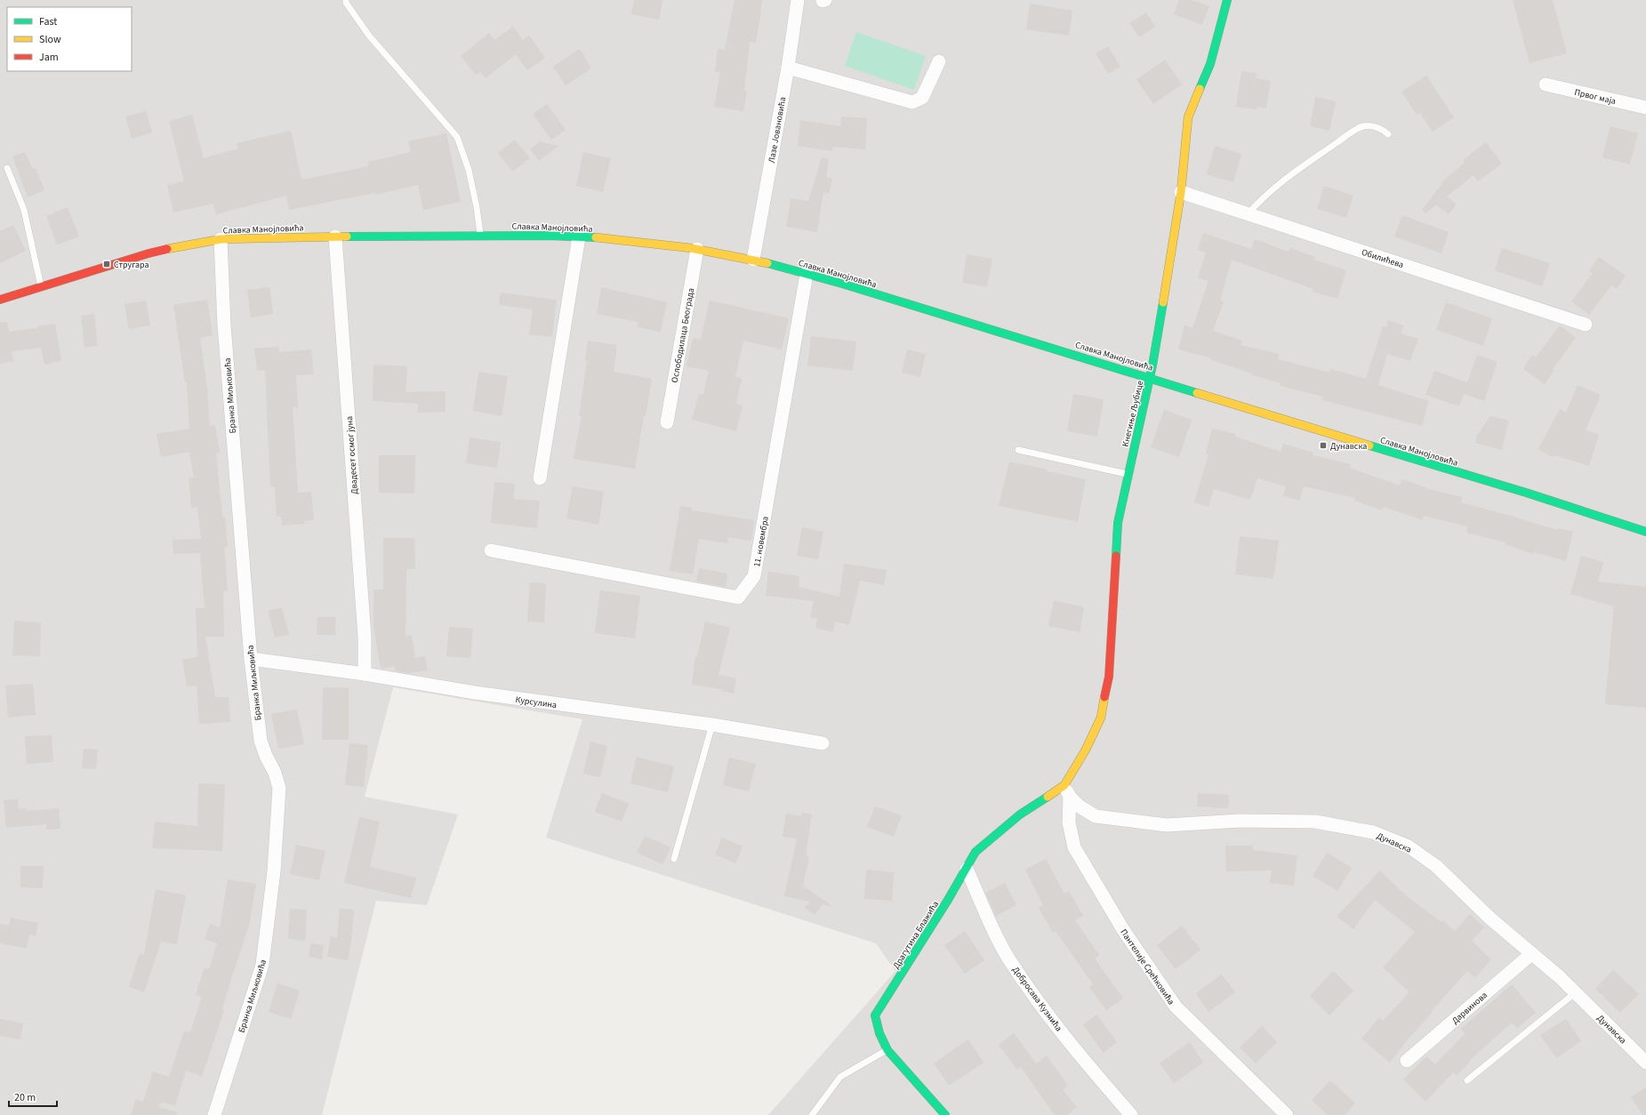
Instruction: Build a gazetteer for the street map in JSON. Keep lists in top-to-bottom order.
{
  "streets": {
    "main road": ["Славка Манојловића", "Кнегиње Љубице", "Драгутина Блажића"],
    "street": [
      "Првог маја",
      "Лазе Јовановића",
      "Обилићева",
      "Ослободилаца Београда",
      "Бранка Миљковића",
      "Двадесет осмог јуна",
      "11. новембра",
      "Курсулина",
      "Дунавска",
      "Пантелије Срећковића",
      "Добросава Кузмића",
      "Дарвинова"
    ]
  },
  "crossings": [
    ["Лазе Јовановића", "Славка Манојловића"],
    ["Славка Манојловића", "Ослободилаца Београда"],
    ["Славка Манојловића", "Бранка Миљковића"],
    ["Славка Манојловића", "Кнегиње Љубице"],
    ["Славка Манојловића", "Двадесет осмог јуна"],
    ["Славка Манојловића", "11. новембра"],
    ["Обилићева", "Кнегиње Љубице"],
    ["Бранка Миљковића", "Курсулина"],
    ["Кнегиње Љубице", "Дунавска"],
    ["Кнегиње Љубице", "Драгутина Блажића"],
    ["Кнегиње Љубице", "Пантелије Срећковића"],
    ["Двадесет осмог јуна", "Курсулина"],
    ["Дунавска", "Драгутина Блажића"],
    ["Дунавска", "Пантелије Срећковића"],
    ["Дунавска", "Дарвинова"],
    ["Драгутина Блажића", "Пантелије Срећковића"],
    ["Драгутина Блажића", "Добросава Кузмића"]
  ],
  "places": {
    "transit": ["Стругара", "Дунавска"]
  },
  "legend": ["Fast", "Slow", "Jam"],
  "scale_bar": "20 m"
}
